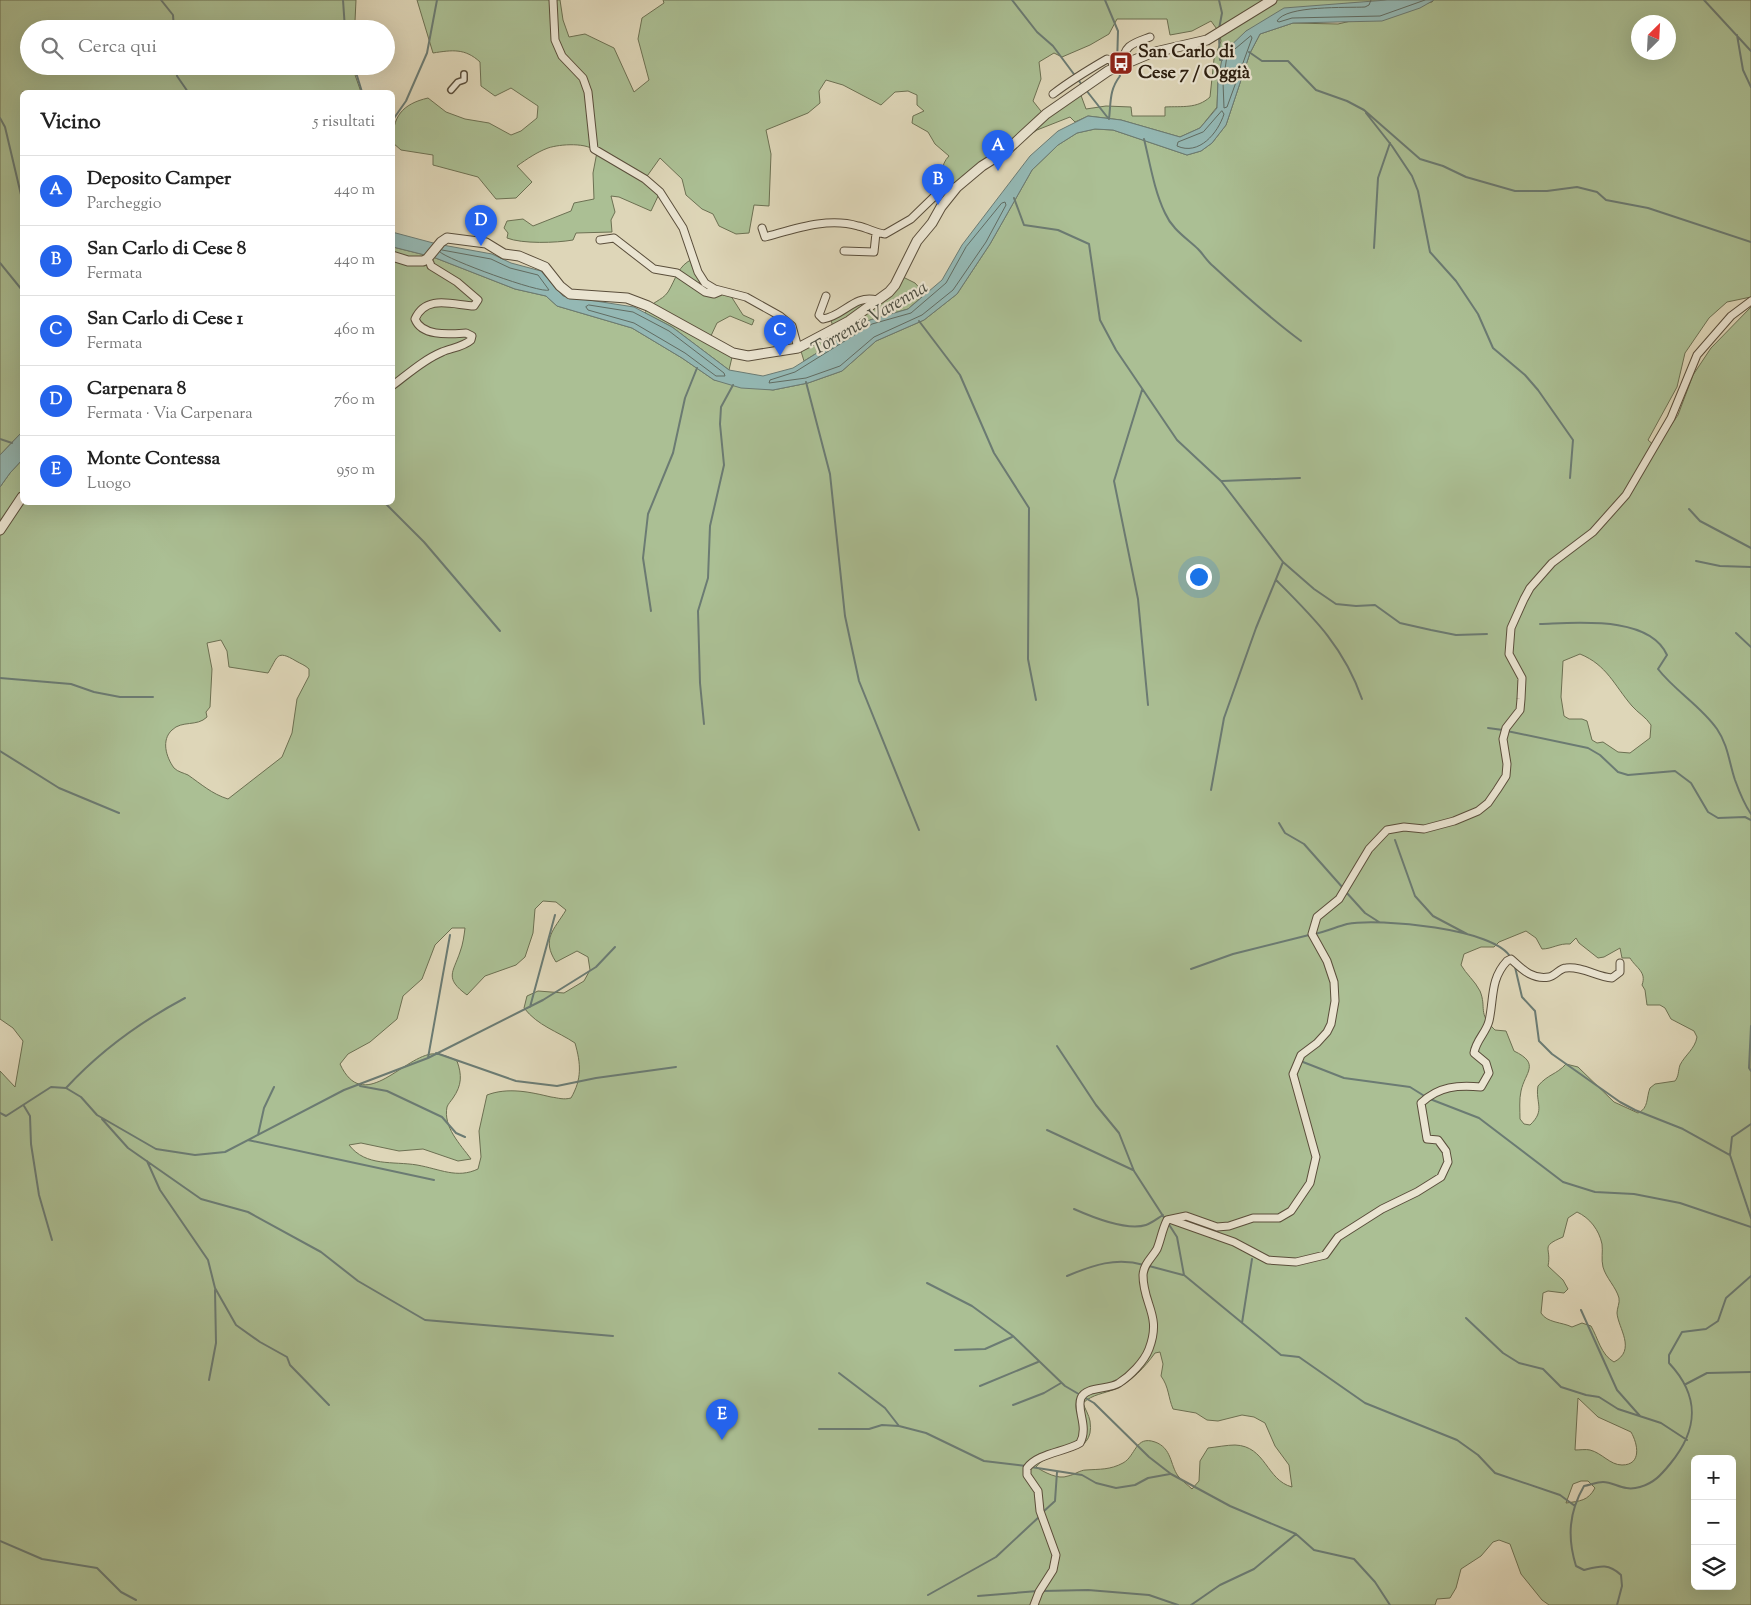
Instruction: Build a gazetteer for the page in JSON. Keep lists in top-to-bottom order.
{
  "water": ["Torrente Varenna"],
  "places": {
    "bus stop": ["San Carlo di Cese 7 / Oggià"]
  },
  "north": "top right",
  "page": {
    "search": "Cerca qui",
    "heading": ["Vicino", "5 risultati"],
    "pins": [
      "A",
      "B",
      "D",
      "C",
      "E"
    ],
    "list": [
      {
        "mark": "A",
        "name": "Deposito Camper",
        "note": "Parcheggio",
        "value": "440 m"
      },
      {
        "mark": "B",
        "name": "San Carlo di Cese 8",
        "note": "Fermata",
        "value": "440 m"
      },
      {
        "mark": "C",
        "name": "San Carlo di Cese 1",
        "note": "Fermata",
        "value": "460 m"
      },
      {
        "mark": "D",
        "name": "Carpenara 8",
        "note": "Fermata · Via Carpenara",
        "value": "760 m"
      },
      {
        "mark": "E",
        "name": "Monte Contessa",
        "note": "Luogo",
        "value": "950 m"
      }
    ],
    "map_buttons": ["+", "−"]
  }
}
